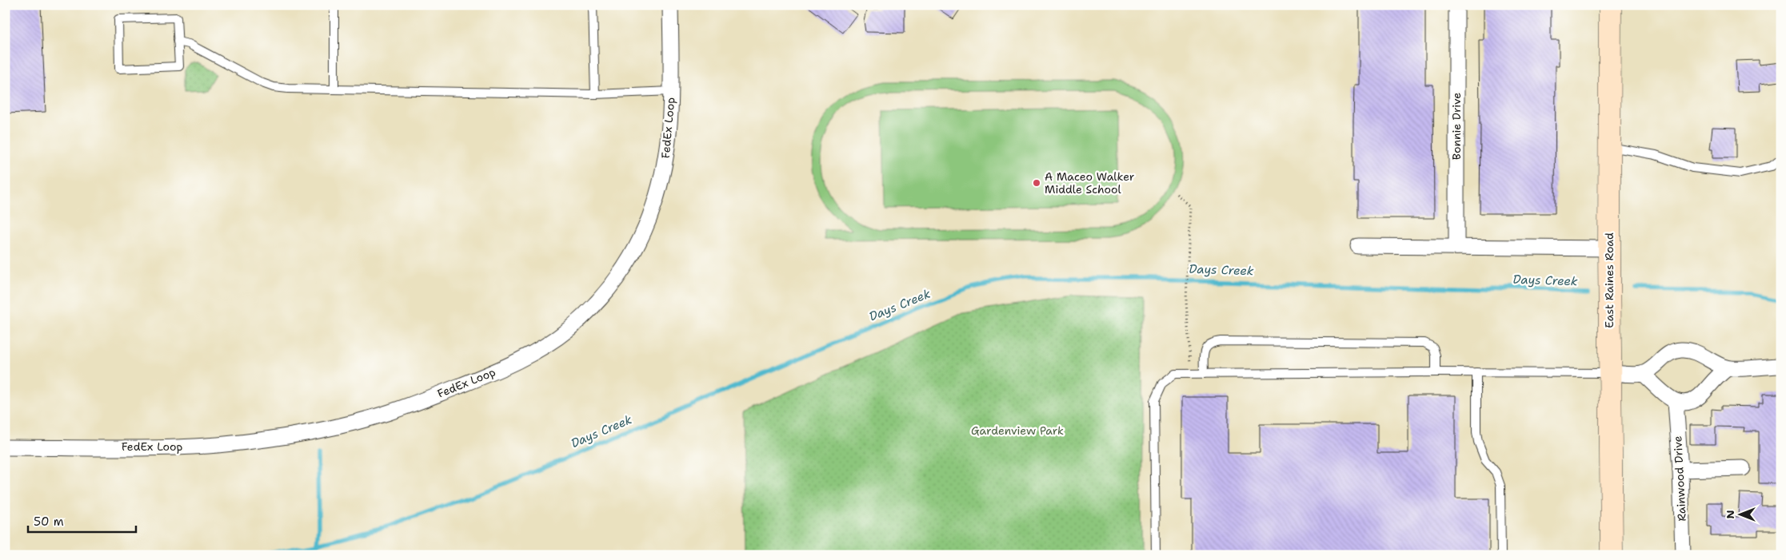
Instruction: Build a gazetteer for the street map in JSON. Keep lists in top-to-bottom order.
{
  "streets": {
    "main road": ["East Raines Road"],
    "street": ["Bonnie Drive", "FedEx Loop", "Rainwood Drive"]
  },
  "water": ["Days Creek"],
  "parks": ["Gardenview Park"],
  "places": ["A Maceo Walker Middle School"],
  "scale_bar": "50 m",
  "north": "left"
}
